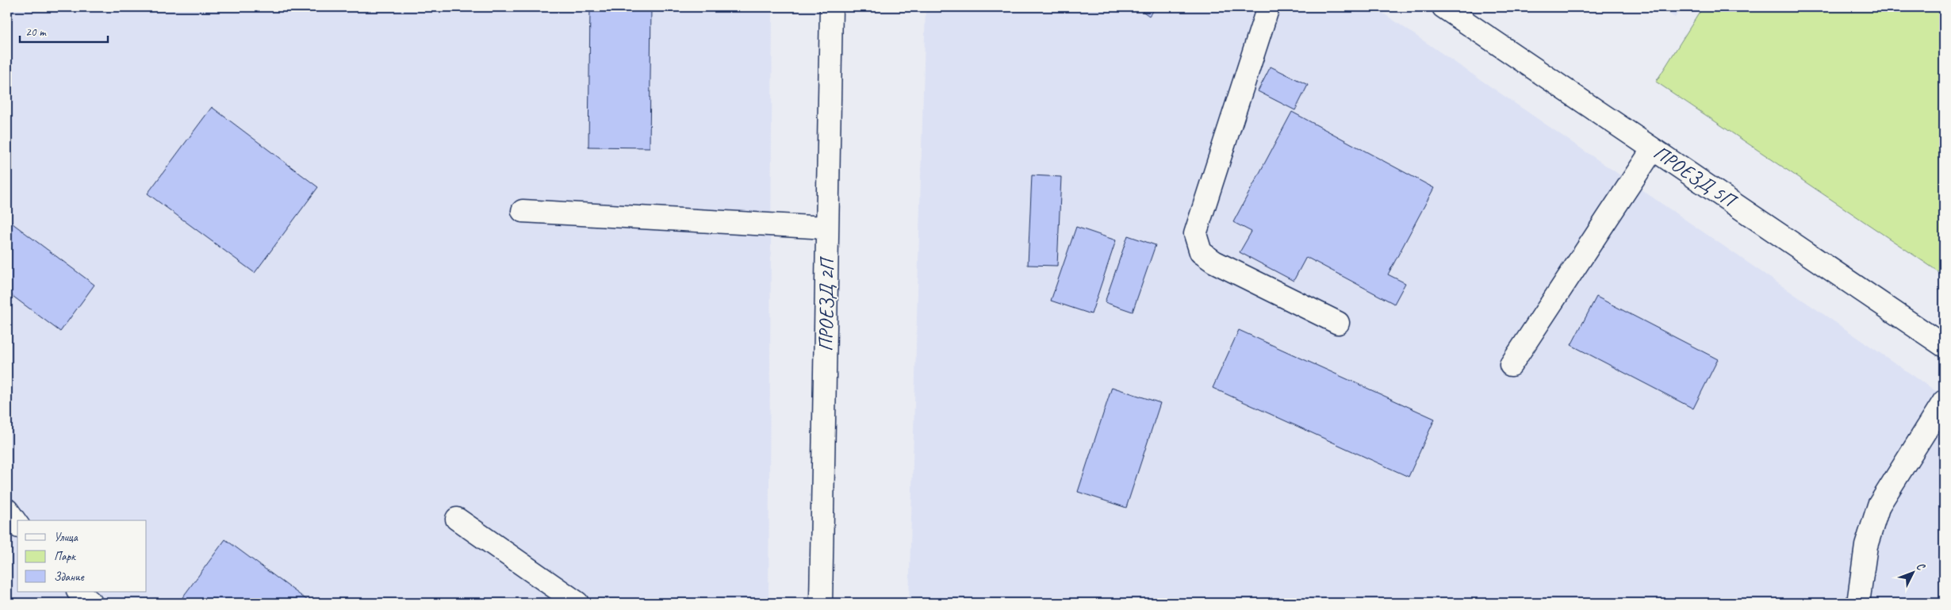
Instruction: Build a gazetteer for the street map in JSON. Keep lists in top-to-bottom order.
{
  "streets": {
    "street": ["ПРОЕЗД 5П", "ПРОЕЗД 2П"]
  },
  "legend": ["Улица", "Парк", "Здание"],
  "scale_bar": "20 m",
  "north": "top right"
}
